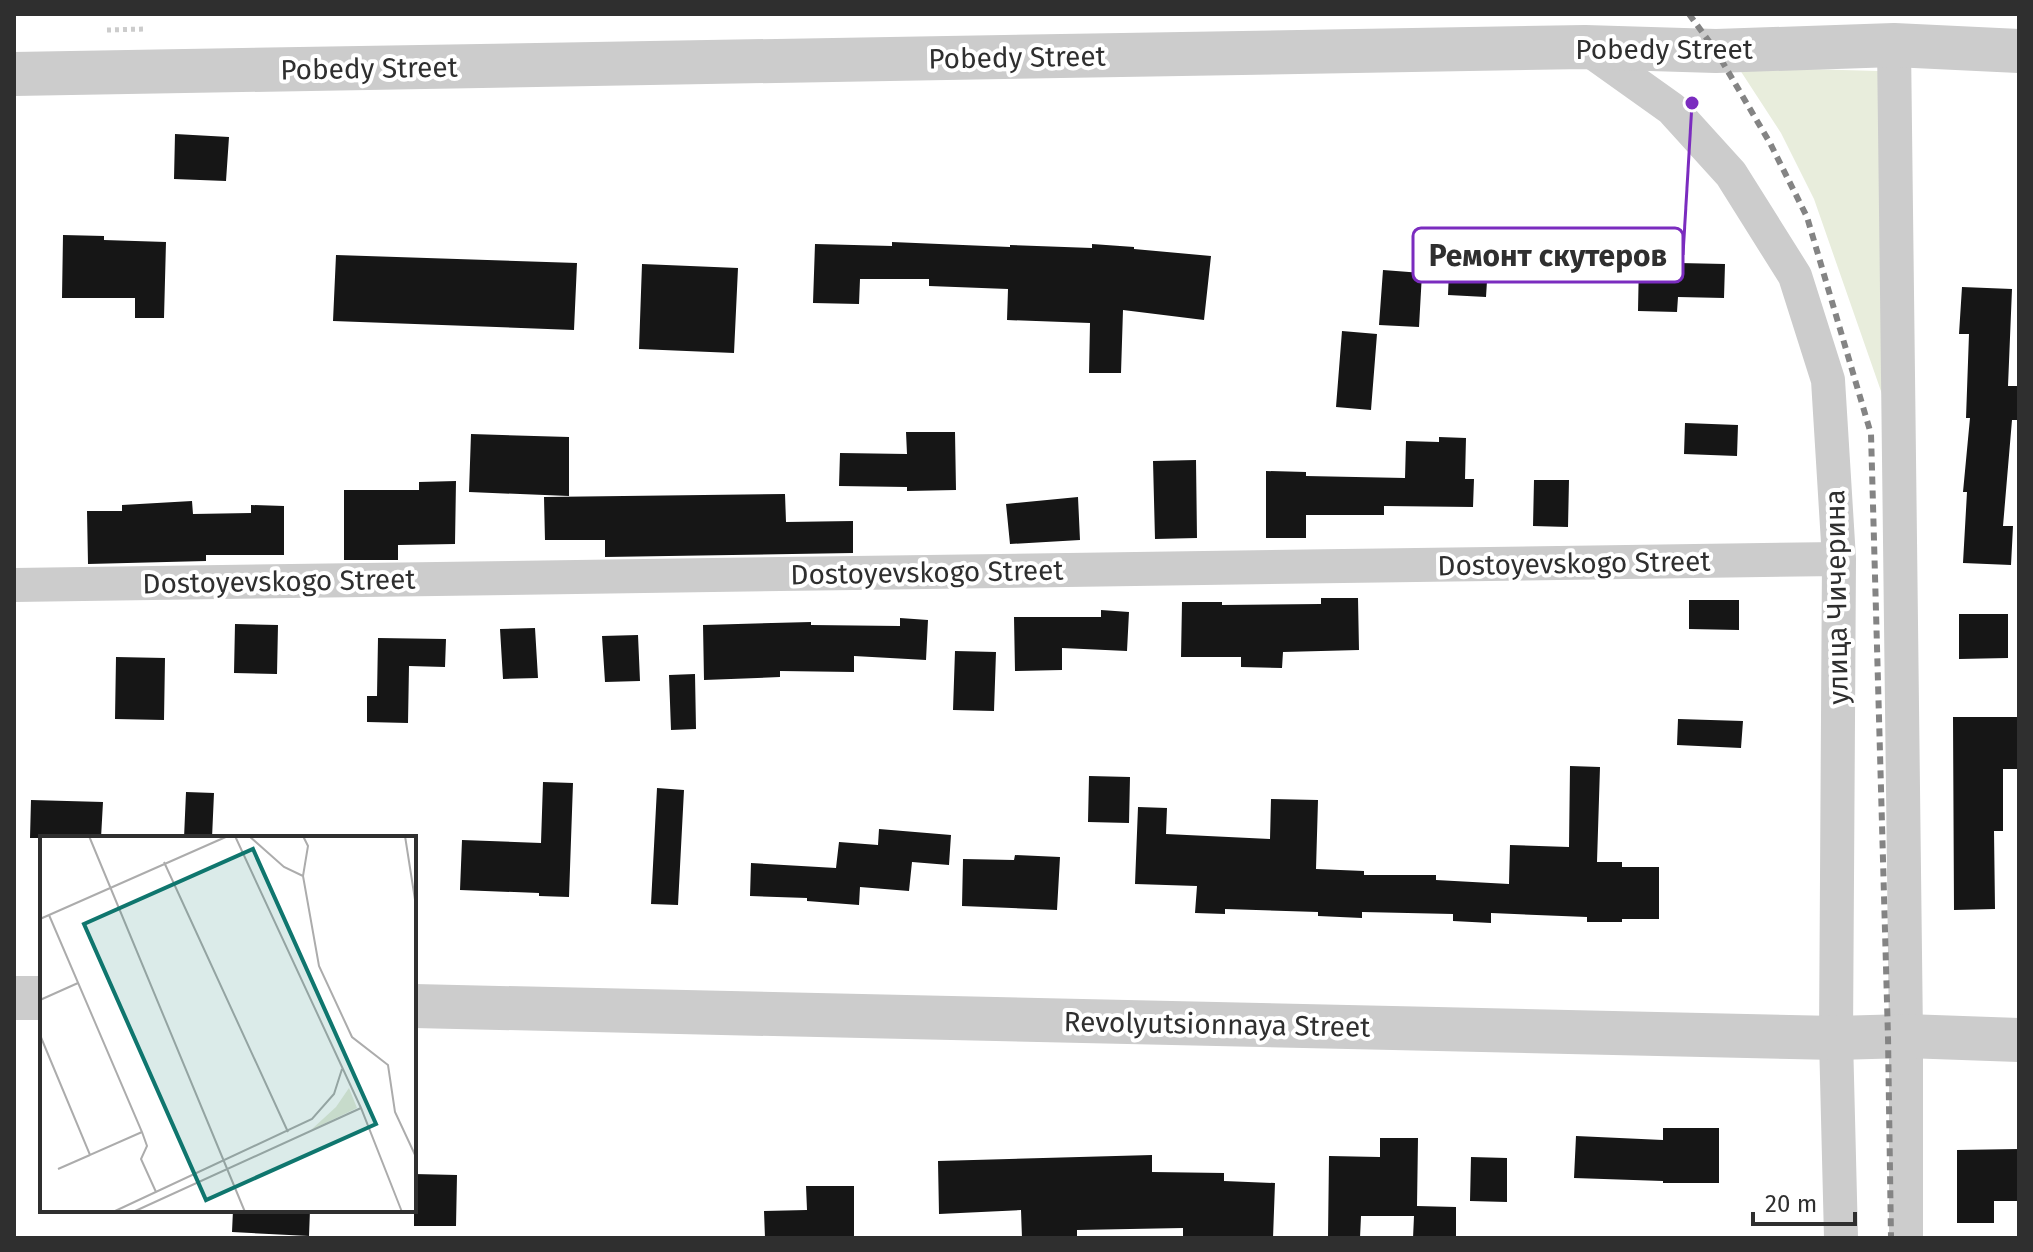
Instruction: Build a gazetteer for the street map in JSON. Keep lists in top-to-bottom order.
{
  "streets": {
    "street": [
      "Pobedy Street",
      "Dostoyevskogo Street",
      "улица Чичерина",
      "Revolyutsionnaya Street"
    ]
  },
  "crossings": [
    ["Pobedy Street", "улица Чичерина"],
    ["Dostoyevskogo Street", "улица Чичерина"],
    ["улица Чичерина", "Revolyutsionnaya Street"]
  ],
  "places": ["Ремонт скутеров"],
  "scale_bar": "20 m"
}
